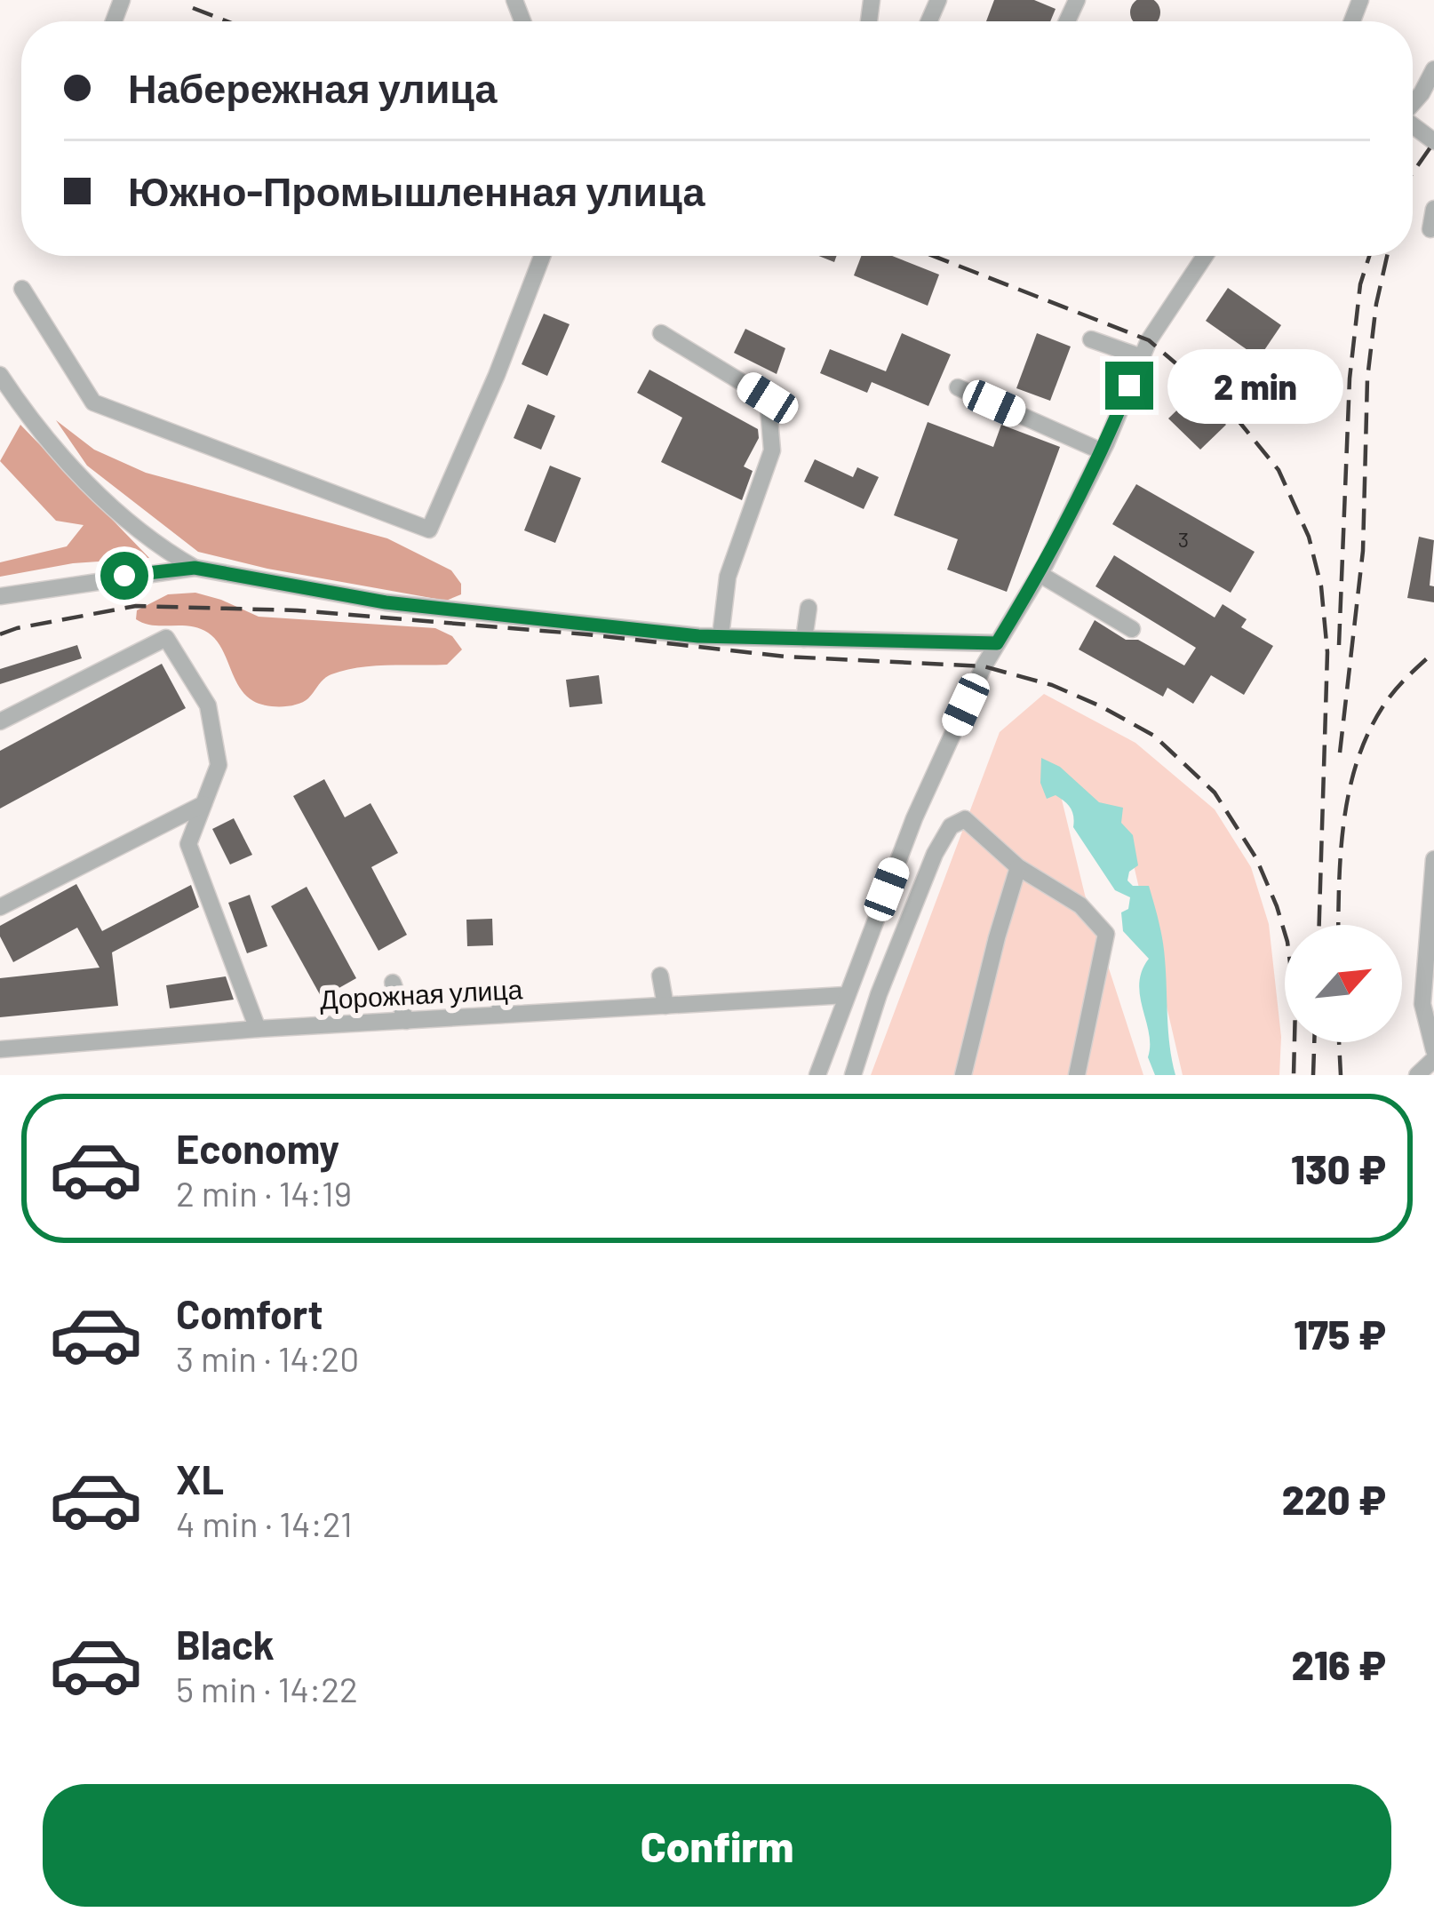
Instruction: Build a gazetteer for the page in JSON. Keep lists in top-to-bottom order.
{
  "streets": {
    "street": ["Дорожная улица"]
  },
  "house_numbers": ["3"],
  "north": "top right",
  "page": {
    "banner": ["Набережная улица", "Южно-Промышленная улица"],
    "bubble": "2 min",
    "list": [
      {
        "name": "Economy",
        "note": "2 min · 14:19",
        "value": "130 ₽"
      },
      {
        "name": "Comfort",
        "note": "3 min · 14:20",
        "value": "175 ₽"
      },
      {
        "name": "XL",
        "note": "4 min · 14:21",
        "value": "220 ₽"
      },
      {
        "name": "Black",
        "note": "5 min · 14:22",
        "value": "216 ₽"
      }
    ],
    "buttons": "Confirm"
  }
}
